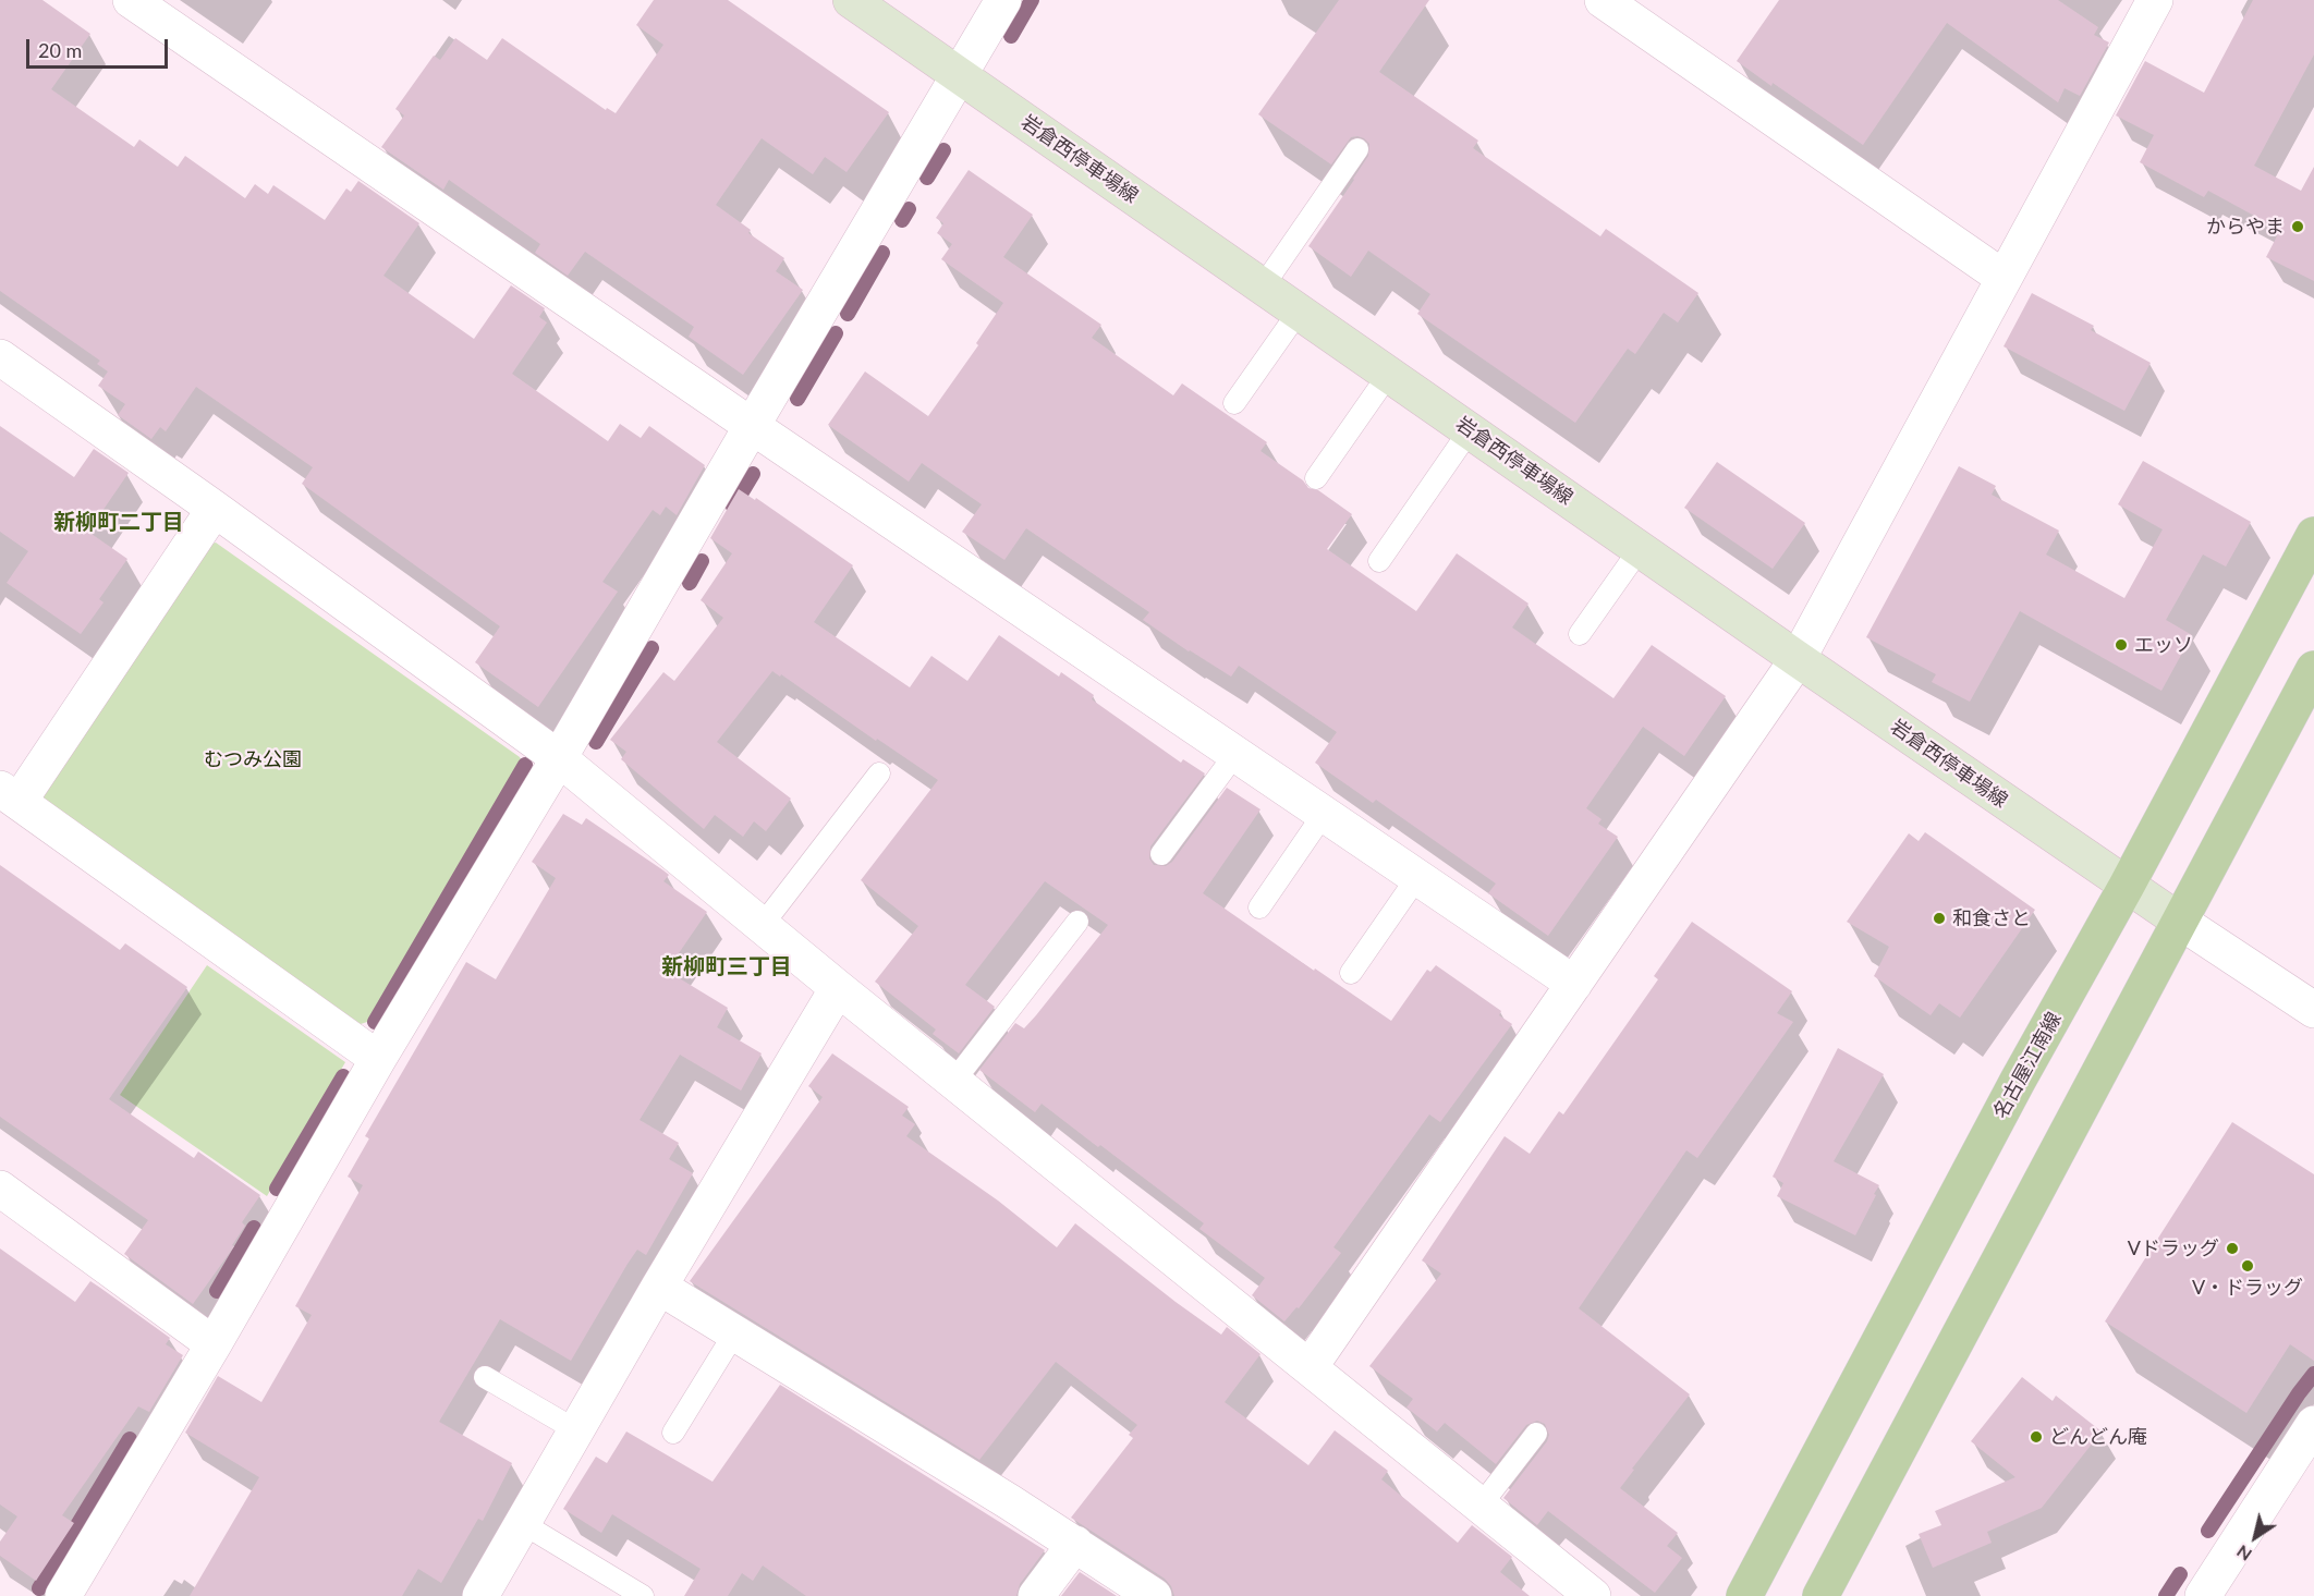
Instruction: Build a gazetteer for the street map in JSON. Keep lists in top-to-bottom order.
{
  "streets": {
    "main road": ["岩倉西停車場線", "名古屋江南線"]
  },
  "crossings": [
    ["岩倉西停車場線", "名古屋江南線"]
  ],
  "districts": ["新柳町二丁目", "新柳町三丁目"],
  "parks": ["むつみ公園"],
  "places": [
    "からやま",
    "エッソ",
    "和食さと",
    "Vドラッグ",
    "V・ドラッグ",
    "どんどん庵"
  ],
  "scale_bar": "20 m",
  "north": "bottom left"
}
